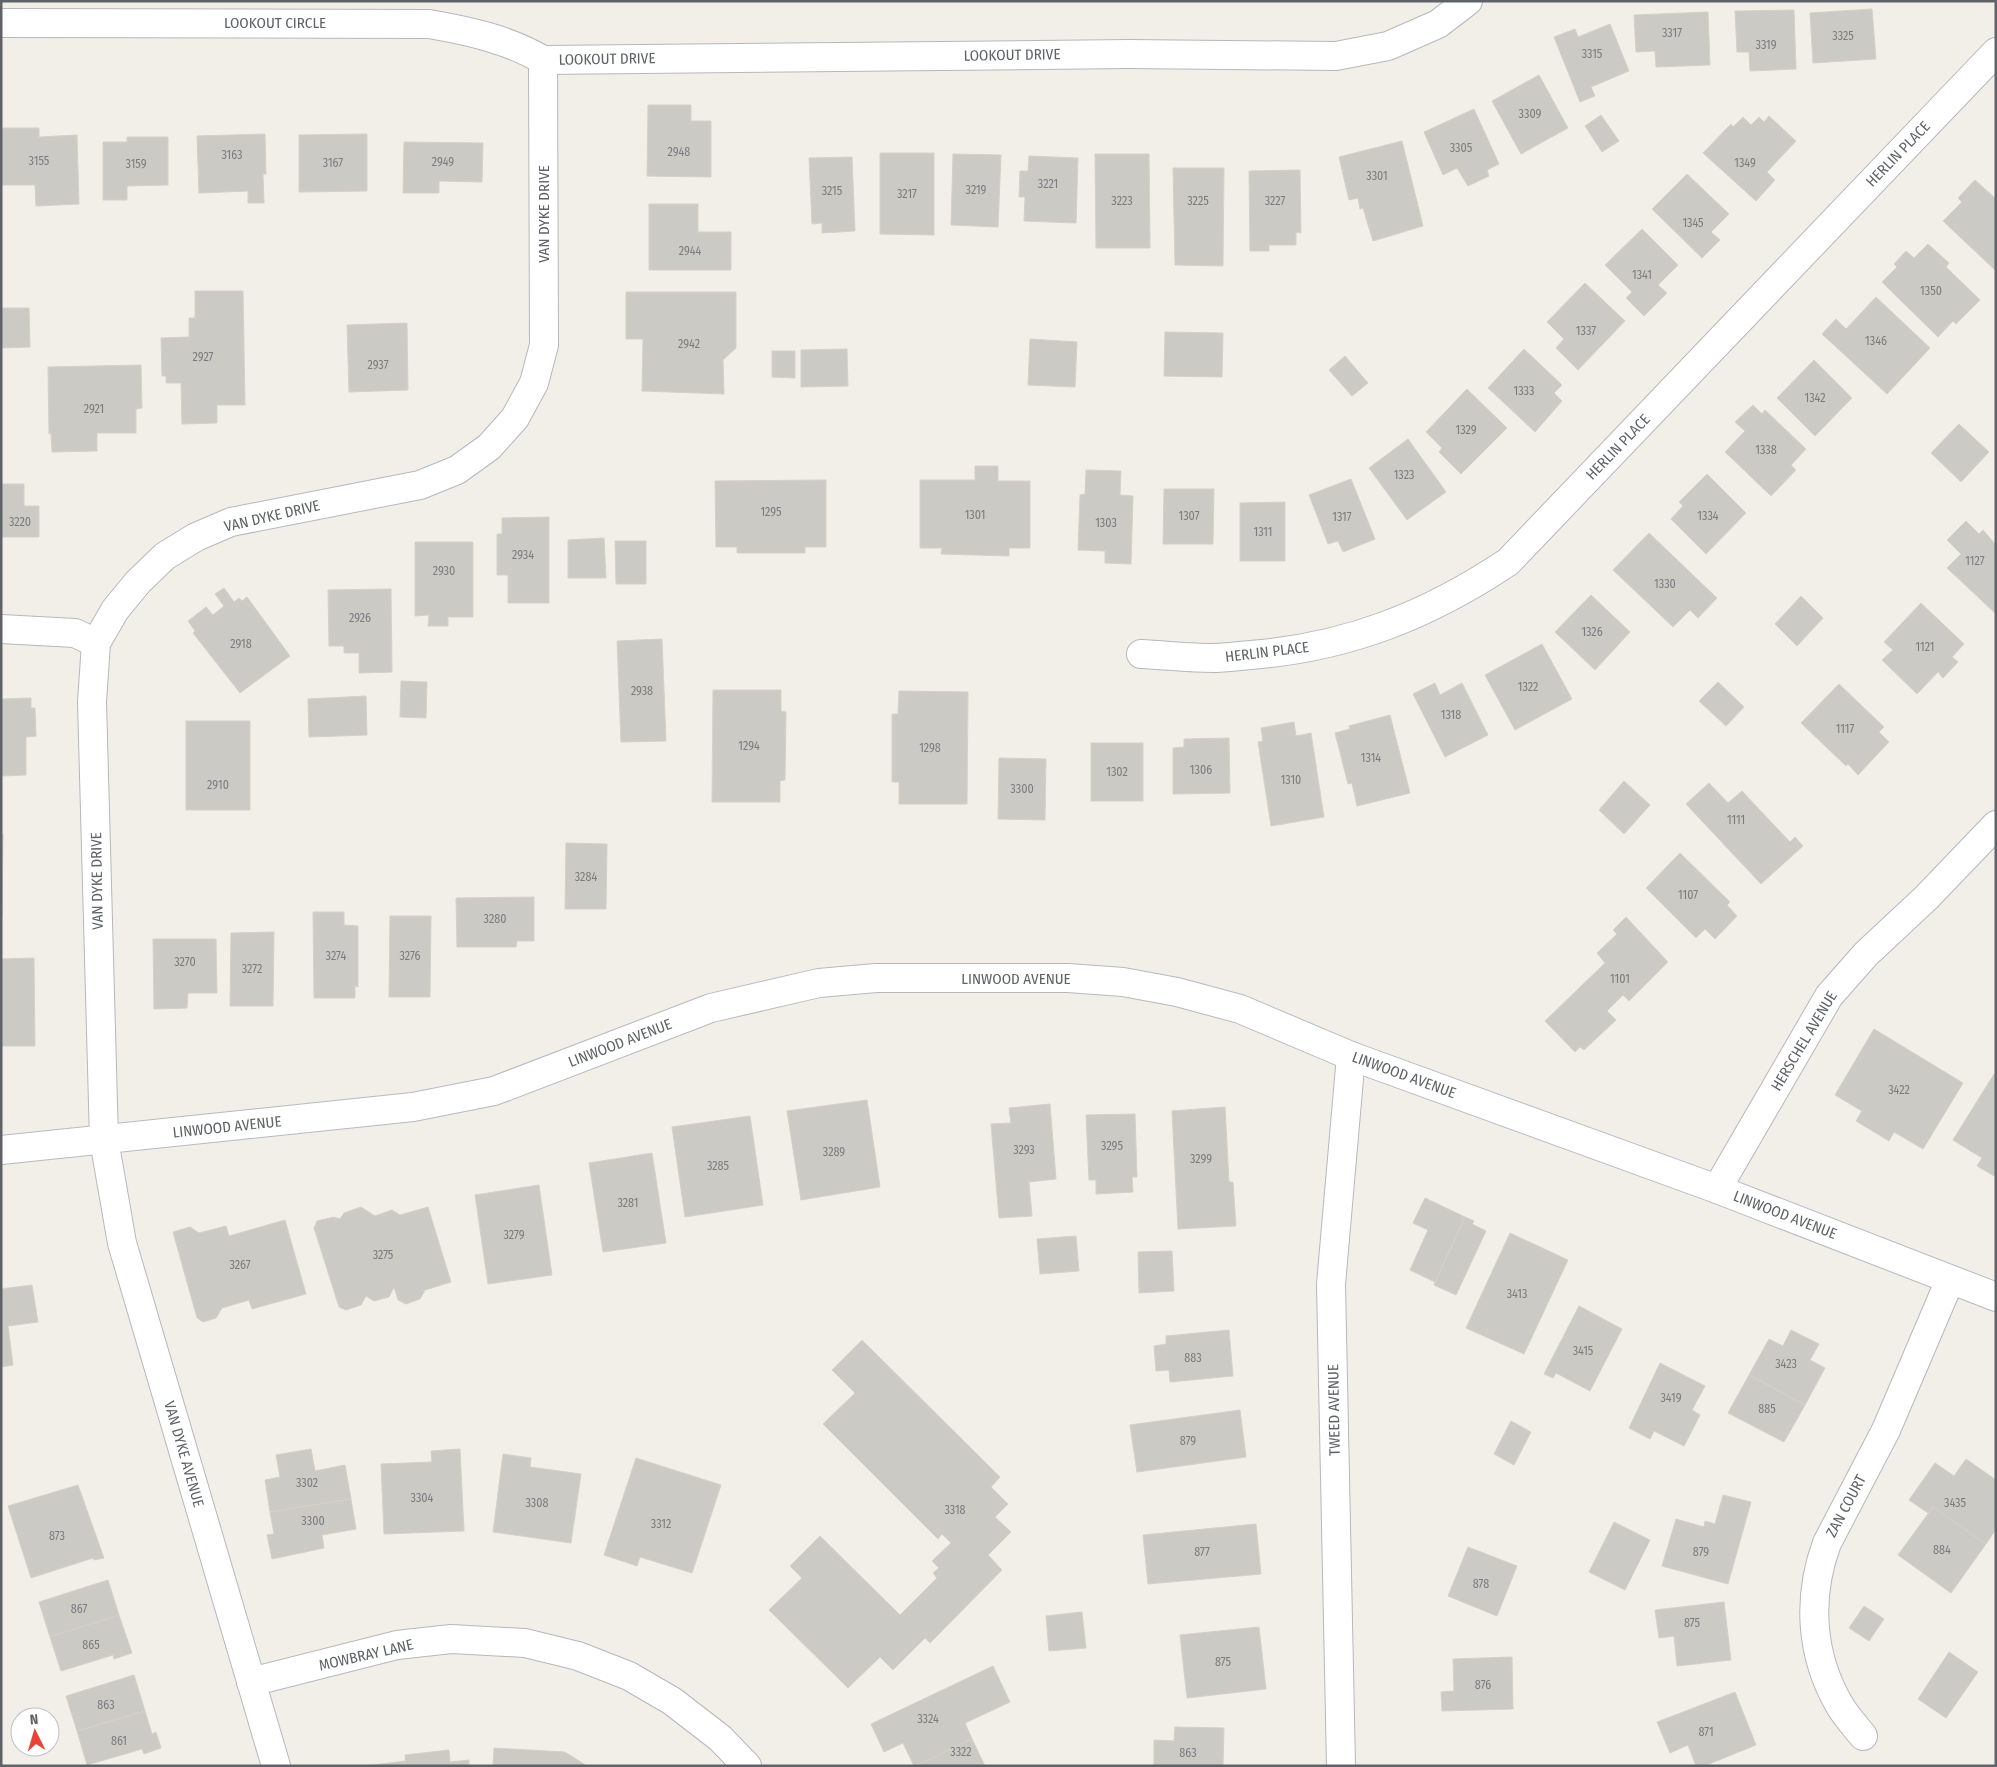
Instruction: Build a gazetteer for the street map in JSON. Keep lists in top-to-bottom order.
{
  "streets": {
    "street": [
      "LOOKOUT CIRCLE",
      "LOOKOUT DRIVE",
      "HERLIN PLACE",
      "VAN DYKE DRIVE",
      "LINWOOD AVENUE",
      "HERSCHEL AVENUE",
      "TWEED AVENUE",
      "VAN DYKE AVENUE",
      "ZAN COURT",
      "MOWBRAY LANE"
    ]
  },
  "crossings": [
    ["LOOKOUT CIRCLE", "LOOKOUT DRIVE"],
    ["LOOKOUT CIRCLE", "VAN DYKE DRIVE"],
    ["LOOKOUT DRIVE", "VAN DYKE DRIVE"],
    ["VAN DYKE DRIVE", "LINWOOD AVENUE"],
    ["VAN DYKE DRIVE", "VAN DYKE AVENUE"],
    ["LINWOOD AVENUE", "HERSCHEL AVENUE"],
    ["LINWOOD AVENUE", "TWEED AVENUE"],
    ["LINWOOD AVENUE", "VAN DYKE AVENUE"],
    ["LINWOOD AVENUE", "ZAN COURT"],
    ["VAN DYKE AVENUE", "MOWBRAY LANE"]
  ],
  "house_numbers": [
    "3317",
    "3325",
    "3319",
    "3315",
    "3309",
    "3305",
    "2948",
    "3163",
    "3155",
    "2949",
    "3167",
    "1349",
    "3159",
    "3301",
    "3221",
    "3219",
    "3215",
    "3217",
    "3223",
    "3225",
    "3227",
    "1345",
    "2944",
    "1341",
    "1350",
    "1337",
    "1346",
    "2942",
    "2927",
    "2937",
    "1333",
    "1342",
    "2921",
    "1329",
    "1338",
    "1323",
    "1295",
    "1301",
    "1307",
    "1334",
    "1317",
    "3220",
    "1303",
    "1311",
    "2934",
    "1127",
    "2930",
    "1330",
    "2926",
    "1326",
    "2918",
    "1121",
    "1322",
    "2938",
    "1318",
    "1117",
    "1294",
    "1298",
    "1314",
    "1306",
    "1302",
    "1310",
    "2910",
    "3300",
    "1111",
    "3284",
    "1107",
    "3280",
    "3274",
    "3276",
    "3270",
    "3272",
    "1101",
    "3422",
    "3295",
    "3293",
    "3289",
    "3299",
    "3285",
    "3281",
    "3279",
    "3275",
    "3267",
    "3413",
    "3415",
    "883",
    "3423",
    "3419",
    "885",
    "879",
    "3302",
    "3304",
    "3308",
    "3435",
    "3318",
    "3300",
    "3312",
    "873",
    "884",
    "877",
    "879",
    "878",
    "867",
    "875",
    "865",
    "875",
    "876",
    "863",
    "3324",
    "871",
    "861",
    "3322",
    "863"
  ],
  "north": "top"
}
